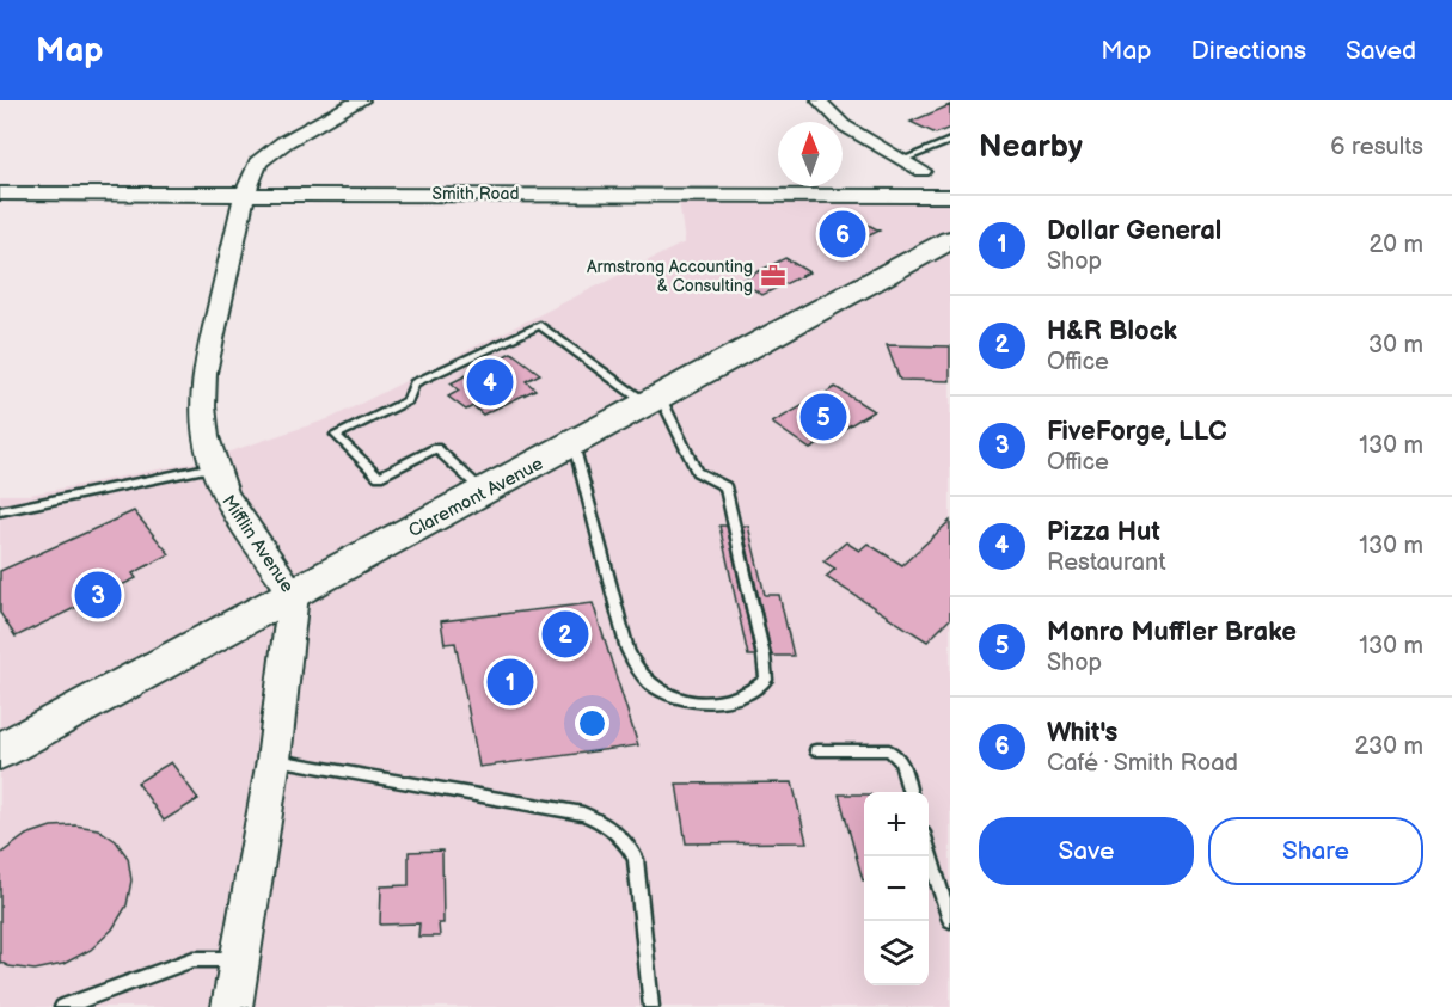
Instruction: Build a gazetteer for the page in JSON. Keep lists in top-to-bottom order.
{
  "streets": {
    "main road": ["Claremont Avenue"],
    "street": ["Smith Road", "Mifflin Avenue"]
  },
  "crossings": [
    ["Smith Road", "Mifflin Avenue"],
    ["Claremont Avenue", "Mifflin Avenue"]
  ],
  "places": {
    "office": ["Armstrong Accounting & Consulting"]
  },
  "north": "top",
  "page": {
    "header": "Map",
    "nav": ["Map", "Directions", "Saved"],
    "heading": ["Nearby", "6 results"],
    "list": [
      {
        "mark": "1",
        "name": "Dollar General",
        "note": "Shop",
        "value": "20 m"
      },
      {
        "mark": "2",
        "name": "H&R Block",
        "note": "Office",
        "value": "30 m"
      },
      {
        "mark": "3",
        "name": "FiveForge, LLC",
        "note": "Office",
        "value": "130 m"
      },
      {
        "mark": "4",
        "name": "Pizza Hut",
        "note": "Restaurant",
        "value": "130 m"
      },
      {
        "mark": "5",
        "name": "Monro Muffler Brake",
        "note": "Shop",
        "value": "130 m"
      },
      {
        "mark": "6",
        "name": "Whit's",
        "note": "Café · Smith Road",
        "value": "230 m"
      }
    ],
    "pins": [
      "6",
      "4",
      "5",
      "3",
      "2",
      "1"
    ],
    "map_buttons": ["+", "−"],
    "buttons": ["Save", "Share"]
  }
}
